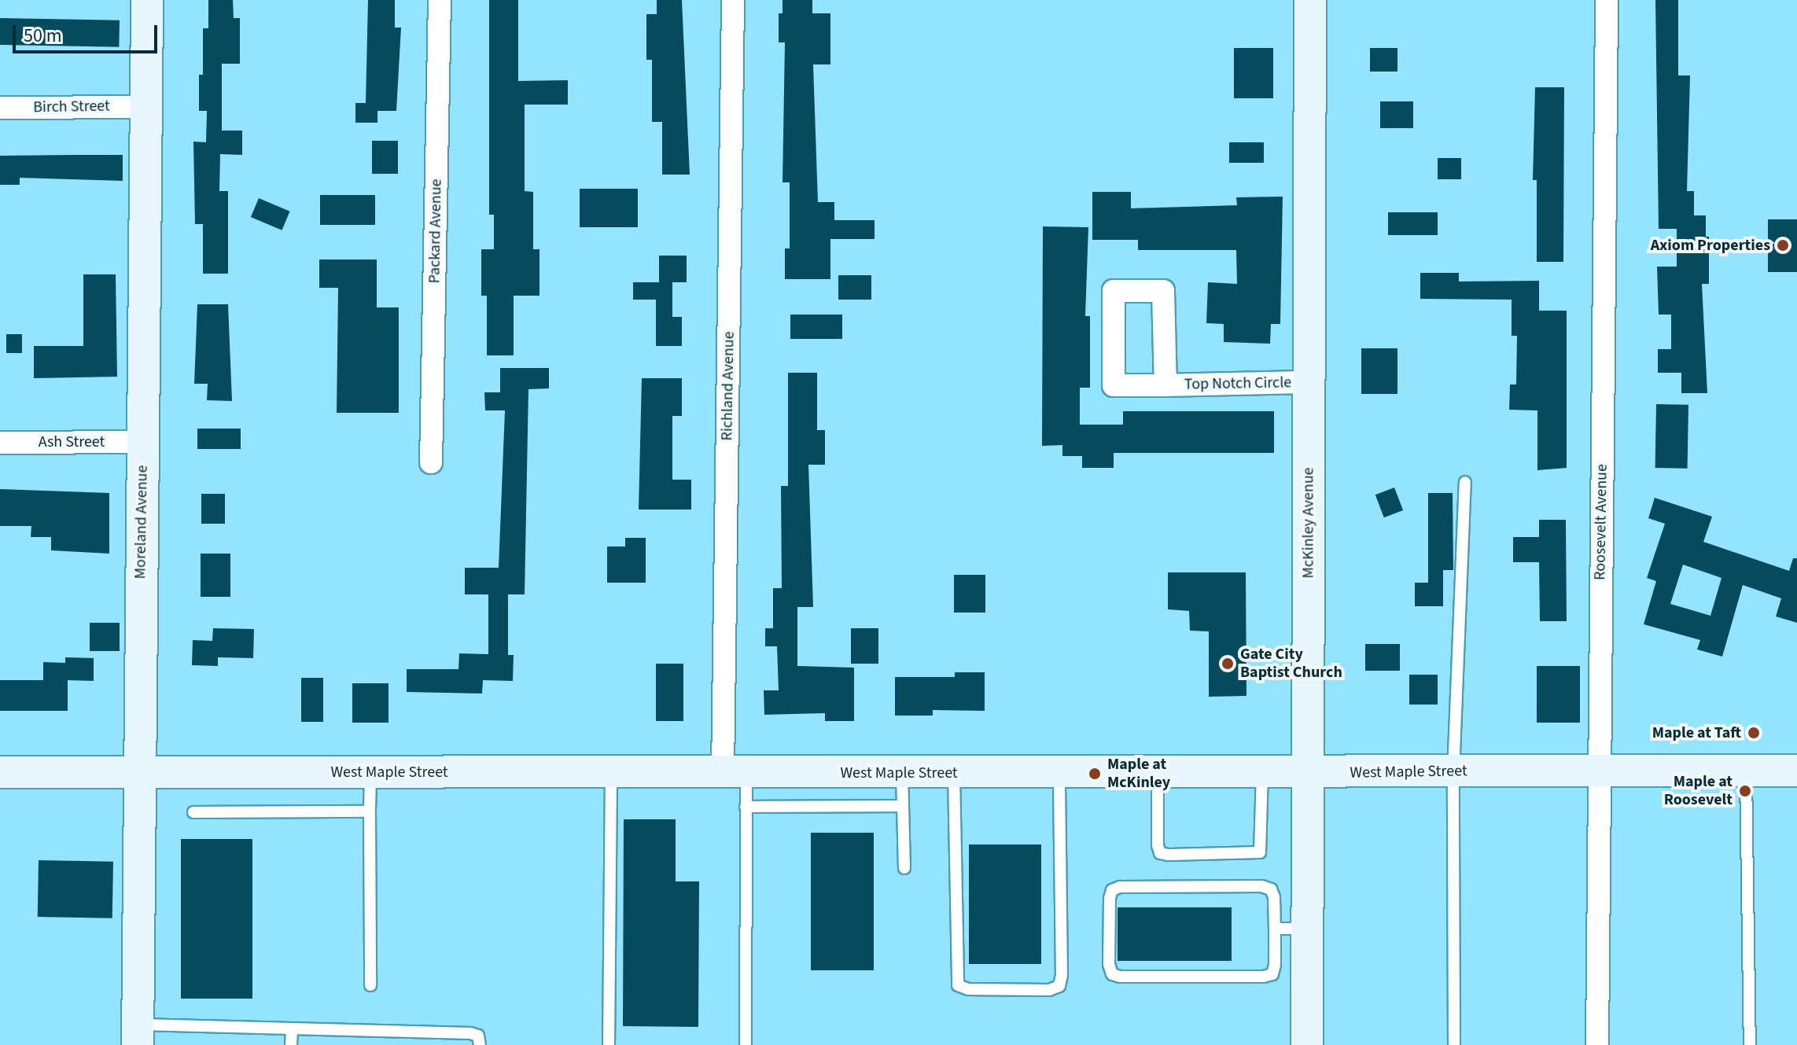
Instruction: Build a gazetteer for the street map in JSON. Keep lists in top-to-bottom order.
{
  "streets": {
    "street": [
      "Birch Street",
      "Packard Avenue",
      "Top Notch Circle",
      "Richland Avenue",
      "Ash Street",
      "Moreland Avenue",
      "Roosevelt Avenue",
      "McKinley Avenue",
      "West Maple Street"
    ]
  },
  "crossings": [
    ["Birch Street", "Moreland Avenue"],
    ["Top Notch Circle", "McKinley Avenue"],
    ["Richland Avenue", "West Maple Street"],
    ["Ash Street", "Moreland Avenue"],
    ["Moreland Avenue", "West Maple Street"],
    ["Roosevelt Avenue", "West Maple Street"],
    ["McKinley Avenue", "West Maple Street"]
  ],
  "places": [
    "Axiom Properties",
    "Gate City Baptist Church",
    "Maple at Taft",
    "Maple at McKinley",
    "Maple at Roosevelt"
  ],
  "scale_bar": "50 m"
}
